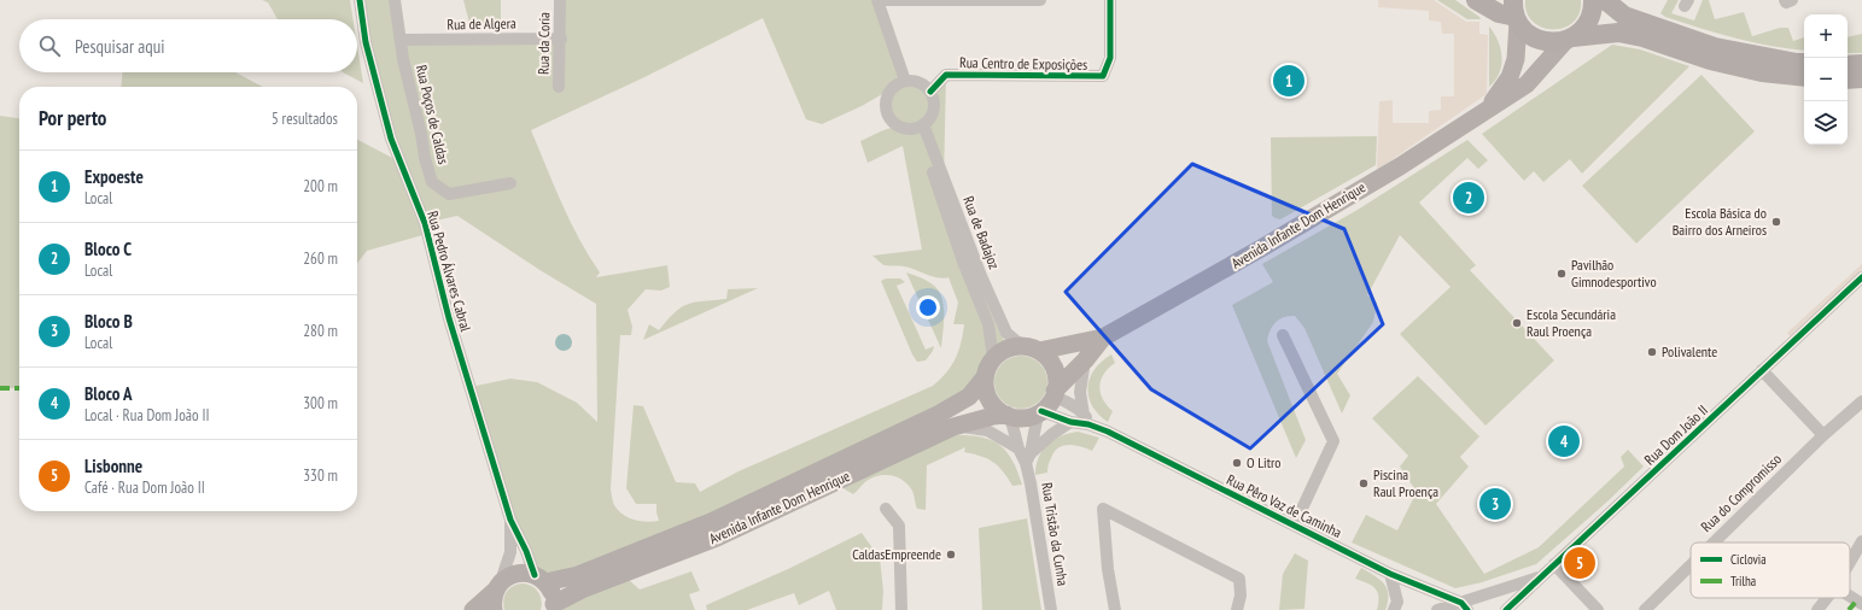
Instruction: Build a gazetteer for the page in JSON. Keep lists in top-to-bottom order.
{
  "streets": {
    "main road": ["Avenida Infante Dom Henrique"],
    "street": [
      "Rua de Algera",
      "Rua da Coria",
      "Rua Centro de Exposições",
      "Rua Poços de Caldas",
      "Rua de Badajoz",
      "Rua Pedro Álvares Cabral",
      "Rua Dom João II",
      "Rua do Compromisso",
      "Rua Pêro Vaz de Caminha",
      "Rua Tristão da Cunha"
    ]
  },
  "crossings": [
    ["Rua de Algera", "Rua da Coria"],
    ["Rua de Algera", "Rua Poços de Caldas"],
    ["Rua Centro de Exposições", "Rua de Badajoz"],
    ["Avenida Infante Dom Henrique", "Rua de Badajoz"]
  ],
  "places": [
    "Escola Básica do Bairro dos Arneiros",
    "Pavilhão Gimnodesportivo",
    "Escola Secundária Raul Proença",
    "Polivalente",
    "O Litro",
    "Piscina Raul Proença",
    "CaldasEmpreende"
  ],
  "legend": ["Ciclovia", "Trilha"],
  "page": {
    "map_buttons": ["+", "−"],
    "search": "Pesquisar aqui",
    "pins": [
      "1",
      "2",
      "4",
      "3",
      "5"
    ],
    "heading": ["Por perto", "5 resultados"],
    "list": [
      {
        "mark": "1",
        "name": "Expoeste",
        "note": "Local",
        "value": "200 m"
      },
      {
        "mark": "2",
        "name": "Bloco C",
        "note": "Local",
        "value": "260 m"
      },
      {
        "mark": "3",
        "name": "Bloco B",
        "note": "Local",
        "value": "280 m"
      },
      {
        "mark": "4",
        "name": "Bloco A",
        "note": "Local · Rua Dom João II",
        "value": "300 m"
      },
      {
        "mark": "5",
        "name": "Lisbonne",
        "note": "Café · Rua Dom João II",
        "value": "330 m"
      }
    ]
  }
}
